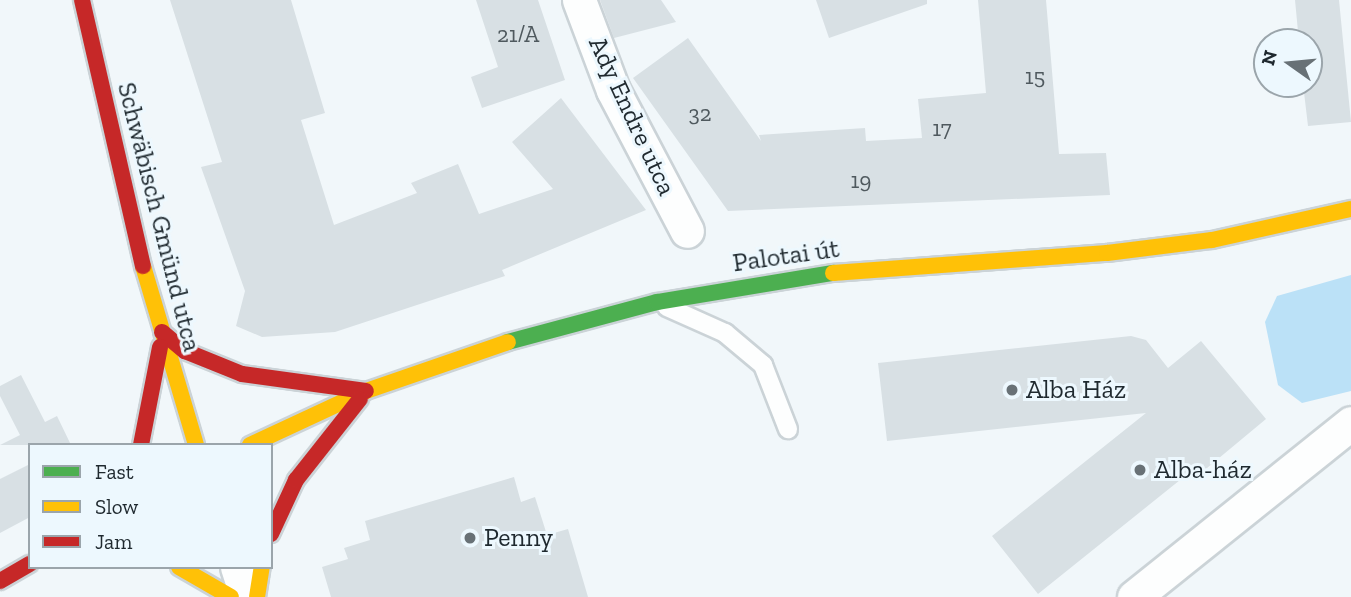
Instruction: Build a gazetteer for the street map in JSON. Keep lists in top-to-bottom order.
{
  "streets": {
    "main road": ["Schwäbisch Gmünd utca", "Palotai út"],
    "street": ["Ady Endre utca"]
  },
  "places": ["Alba Ház", "Alba-ház", "Penny"],
  "house_numbers": [
    "21/A",
    "15",
    "32",
    "17",
    "19"
  ],
  "legend": ["Fast", "Slow", "Jam"],
  "north": "left"
}
